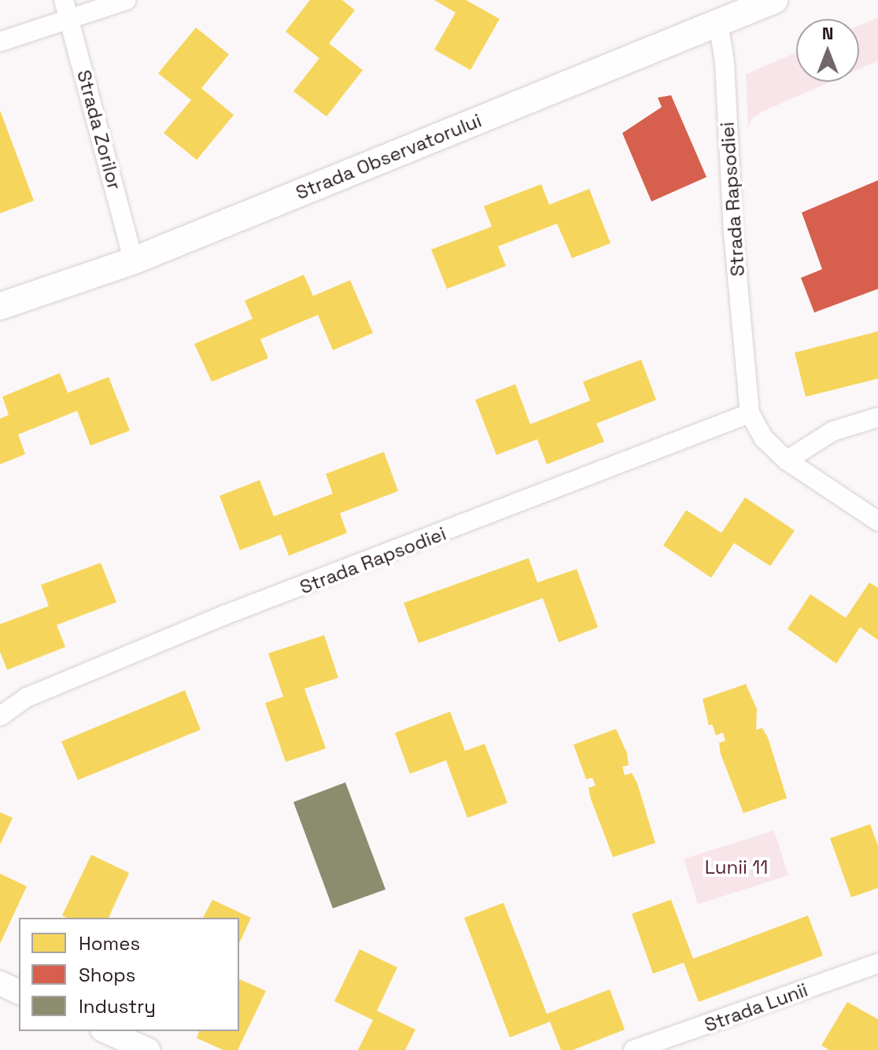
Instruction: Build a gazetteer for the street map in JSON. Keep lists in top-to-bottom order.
{
  "streets": {
    "main road": ["Strada Observatorului"],
    "street": ["Strada Zorilor", "Strada Rapsodiei", "Strada Lunii"]
  },
  "crossings": [
    ["Strada Zorilor", "Strada Observatorului"],
    ["Strada Observatorului", "Strada Rapsodiei"]
  ],
  "parks": ["Lunii 11"],
  "legend": ["Homes", "Shops", "Industry"],
  "north": "top"
}
